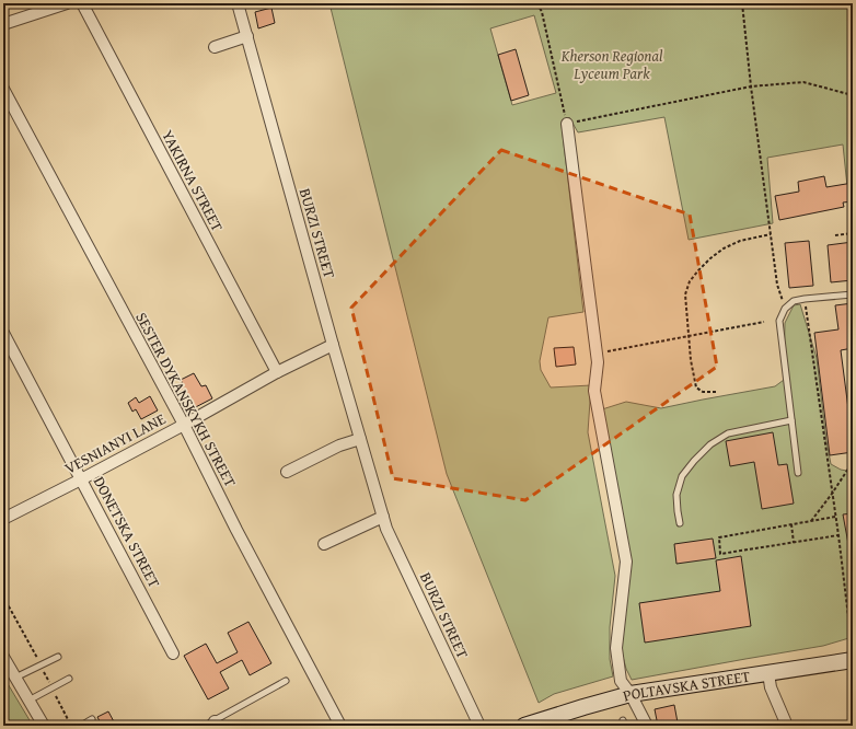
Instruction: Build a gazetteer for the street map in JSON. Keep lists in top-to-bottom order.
{
  "streets": {
    "main road": ["POLTAVSKA STREET"],
    "street": [
      "YAKIRNA STREET",
      "BURZI STREET",
      "SESTER DYKANSKYKH STREET",
      "VESNIANYI LANE",
      "DONETSKA STREET"
    ]
  },
  "crossings": [
    ["YAKIRNA STREET", "VESNIANYI LANE"],
    ["BURZI STREET", "VESNIANYI LANE"],
    ["SESTER DYKANSKYKH STREET", "VESNIANYI LANE"],
    ["VESNIANYI LANE", "DONETSKA STREET"]
  ],
  "parks": ["Kherson Regional Lyceum Park"]
}
